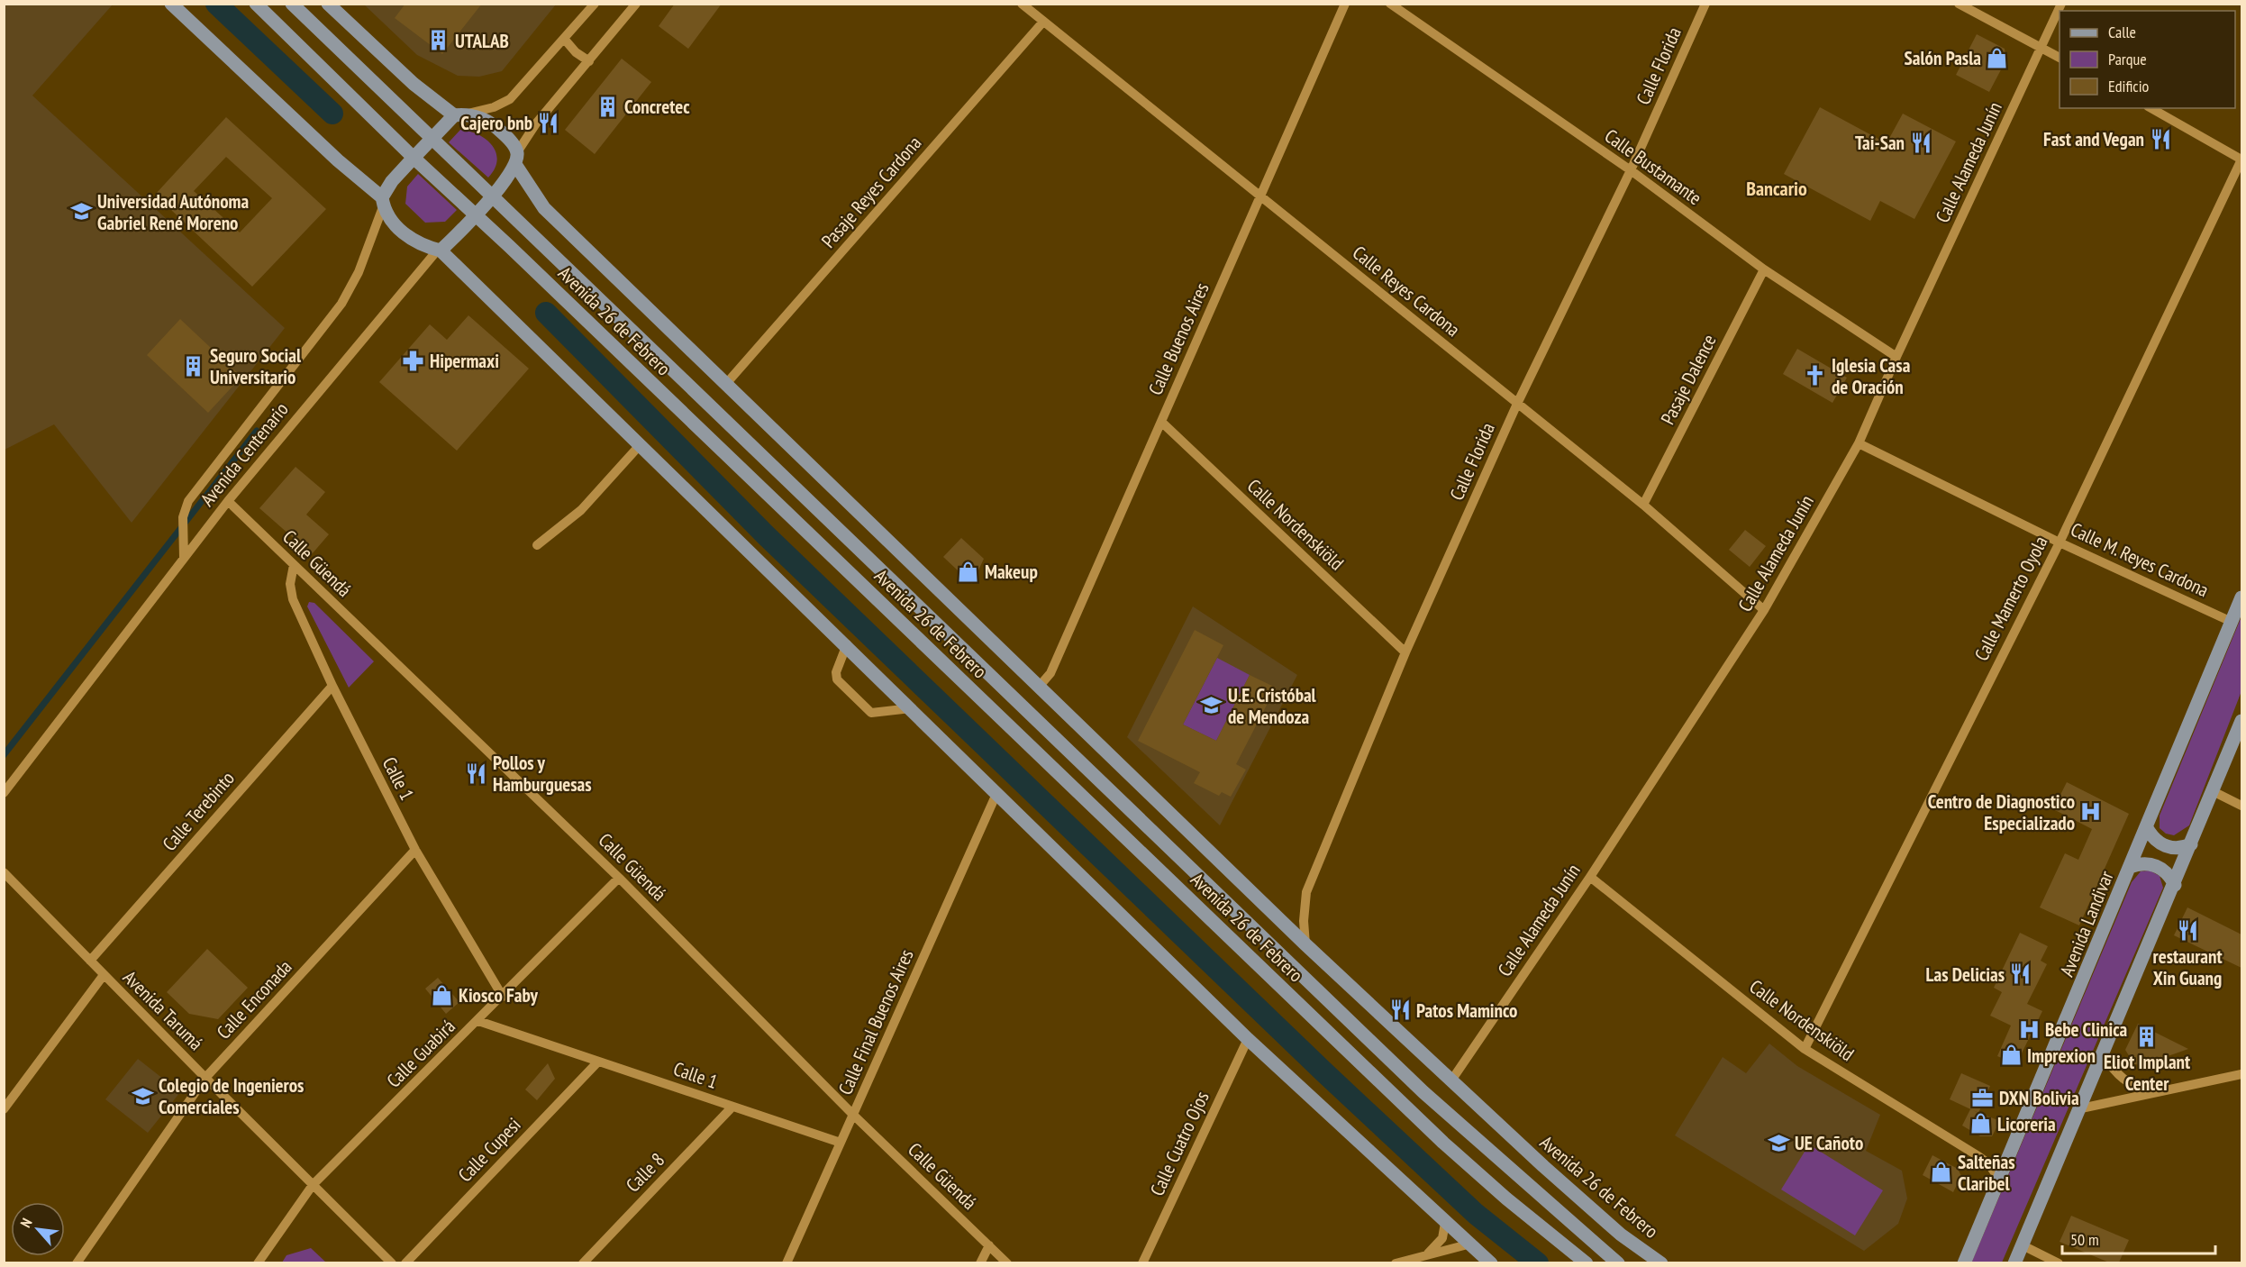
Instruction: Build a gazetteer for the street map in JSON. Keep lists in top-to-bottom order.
{
  "streets": {
    "main road": ["Avenida 26 de Febrero", "Avenida Landivar"],
    "street": [
      "Calle Florida",
      "Calle Alameda Junín",
      "Calle Bustamante",
      "Pasaje Reyes Cardona",
      "Calle Reyes Cardona",
      "Calle Buenos Aires",
      "Pasaje Dalence",
      "Avenida Centenario",
      "Calle Nordenskiöld",
      "Calle M. Reyes Cardona",
      "Calle Güendá",
      "Calle Mamerto Oyola",
      "Calle 1",
      "Calle Terebinto",
      "Calle Enconada",
      "Avenida Tarumá",
      "Calle Final Buenos Aires",
      "Calle Guabirá",
      "Calle Cuatro Ojos",
      "Calle Cupesi",
      "Calle 8"
    ]
  },
  "crossings": [
    ["Calle Florida", "Calle Bustamante"],
    ["Calle Florida", "Calle Reyes Cardona"],
    ["Calle Florida", "Avenida 26 de Febrero"],
    ["Calle Florida", "Calle Nordenskiöld"],
    ["Calle Alameda Junín", "Calle Bustamante"],
    ["Calle Alameda Junín", "Calle Reyes Cardona"],
    ["Calle Alameda Junín", "Avenida 26 de Febrero"],
    ["Calle Alameda Junín", "Calle Nordenskiöld"],
    ["Calle Alameda Junín", "Calle M. Reyes Cardona"],
    ["Calle Bustamante", "Pasaje Dalence"],
    ["Pasaje Reyes Cardona", "Calle Reyes Cardona"],
    ["Pasaje Reyes Cardona", "Avenida 26 de Febrero"],
    ["Calle Reyes Cardona", "Calle Buenos Aires"],
    ["Calle Reyes Cardona", "Pasaje Dalence"],
    ["Avenida 26 de Febrero", "Calle Buenos Aires"],
    ["Calle Buenos Aires", "Calle Nordenskiöld"],
    ["Avenida Centenario", "Calle Güendá"],
    ["Calle Nordenskiöld", "Calle Mamerto Oyola"],
    ["Calle Nordenskiöld", "Avenida Landivar"],
    ["Calle M. Reyes Cardona", "Calle Mamerto Oyola"],
    ["Calle M. Reyes Cardona", "Avenida Landivar"],
    ["Calle Güendá", "Calle 1"],
    ["Calle Güendá", "Calle Final Buenos Aires"],
    ["Calle Güendá", "Calle Guabirá"],
    ["Calle 1", "Calle Terebinto"],
    ["Calle 1", "Calle Enconada"],
    ["Calle 1", "Calle Final Buenos Aires"],
    ["Calle 1", "Calle Guabirá"],
    ["Calle 1", "Calle Cupesi"],
    ["Calle 1", "Calle 8"],
    ["Calle Terebinto", "Avenida Tarumá"],
    ["Calle Enconada", "Avenida Tarumá"],
    ["Avenida Tarumá", "Calle Guabirá"]
  ],
  "districts": ["Bancario"],
  "places": {
    "building": [
      "UTALAB",
      "Concretec",
      "Seguro Social Universitario",
      "Eliot Implant Center"
    ],
    "shop": [
      "Salón Pasla",
      "Makeup",
      "Kiosco Faby",
      "Imprexion",
      "Licoreria",
      "Salteñas Claribel"
    ],
    "restaurant": [
      "Cajero bnb",
      "Fast and Vegan",
      "Tai-San",
      "Pollos y Hamburguesas",
      "restaurant Xin Guang",
      "Las Delicias",
      "Patos Maminco"
    ],
    "school or university": [
      "Universidad Autónoma Gabriel René Moreno",
      "U.E. Cristóbal de Mendoza",
      "Colegio de Ingenieros Comerciales",
      "UE Cañoto"
    ],
    "pharmacy": ["Hipermaxi"],
    "church": ["Iglesia Casa de Oración"],
    "hospital": ["Centro de Diagnostico Especializado", "Bebe Clinica"],
    "office": ["DXN Bolivia"]
  },
  "legend": ["Calle", "Parque", "Edificio"],
  "scale_bar": "50 m",
  "north": "top left"
}
